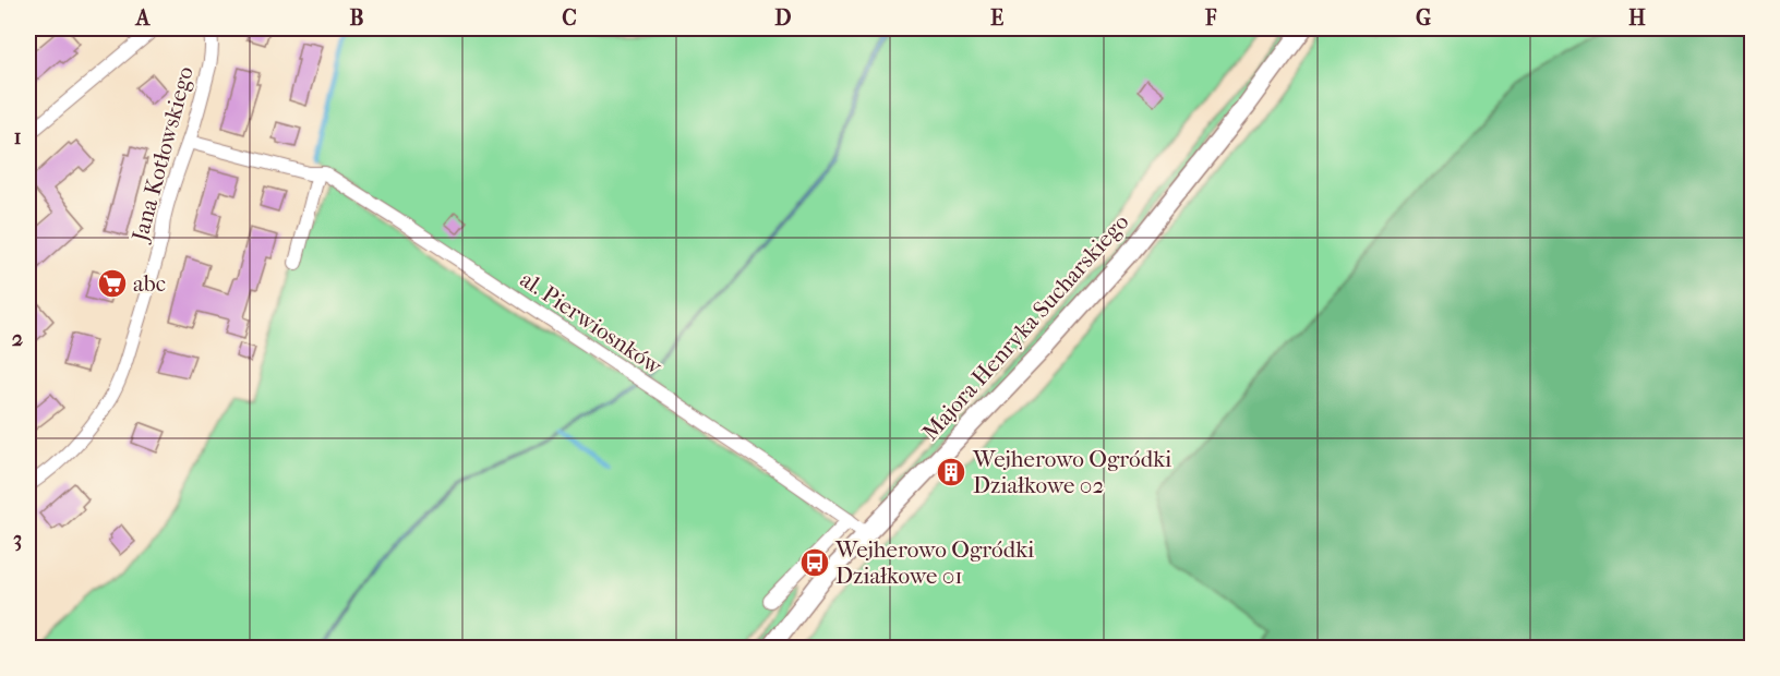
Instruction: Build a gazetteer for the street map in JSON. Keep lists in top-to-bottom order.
{
  "streets": {
    "street": ["Jana Kotłowskiego", "al. Pierwiosnków", "Majora Henryka Sucharskiego"]
  },
  "crossings": [
    ["Jana Kotłowskiego", "al. Pierwiosnków"],
    ["al. Pierwiosnków", "Majora Henryka Sucharskiego"]
  ],
  "places": {
    "supermarket": ["abc"],
    "building": ["Wejherowo Ogródki Działkowe 02"],
    "bus stop": ["Wejherowo Ogródki Działkowe 01"]
  },
  "grid": {
    "columns": [
      "A",
      "B",
      "C",
      "D",
      "E",
      "F",
      "G",
      "H"
    ],
    "rows": ["1", "2", "3"]
  }
}
